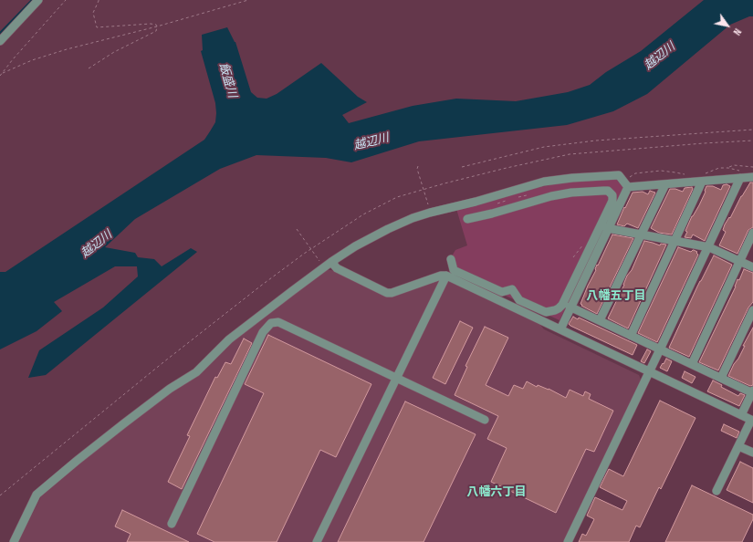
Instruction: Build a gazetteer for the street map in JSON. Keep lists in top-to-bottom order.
{
  "districts": ["八幡五丁目", "八幡六丁目"],
  "water": ["越辺川", "飯盛川"],
  "north": "bottom right"
}
